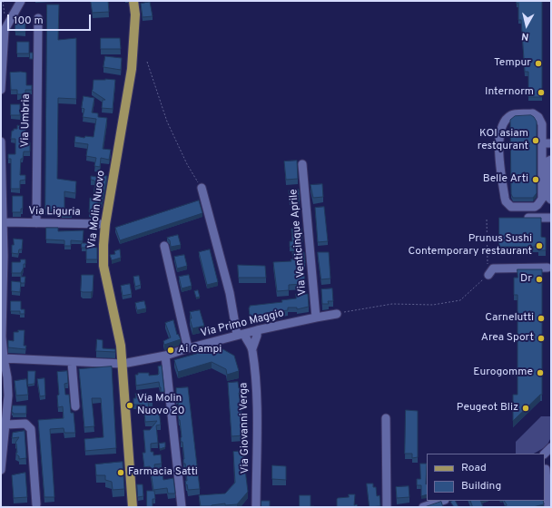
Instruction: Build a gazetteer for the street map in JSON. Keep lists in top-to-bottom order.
{
  "streets": {
    "main road": ["Via Molin Nuovo"],
    "street": [
      "Via Umbria",
      "Via Liguria",
      "Via Venticinque Aprile",
      "Via Primo Maggio",
      "Via Giovanni Verga"
    ]
  },
  "crossings": [
    ["Via Umbria", "Via Liguria"],
    ["Via Molin Nuovo", "Via Liguria"],
    ["Via Molin Nuovo", "Via Primo Maggio"],
    ["Via Venticinque Aprile", "Via Primo Maggio"],
    ["Via Primo Maggio", "Via Giovanni Verga"]
  ],
  "places": [
    "Tempur",
    "Internorm",
    "KOI asiam restqurant",
    "Belle Arti",
    "Prunus Sushi Contemporary restaurant",
    "Dr",
    "Carnelutti",
    "Area Sport",
    "Ai Campi",
    "Eurogomme",
    "Via Molin Nuovo 20",
    "Peugeot Bliz",
    "Farmacia Satti"
  ],
  "legend": ["Road", "Building"],
  "scale_bar": "100 m",
  "north": "bottom"
}
